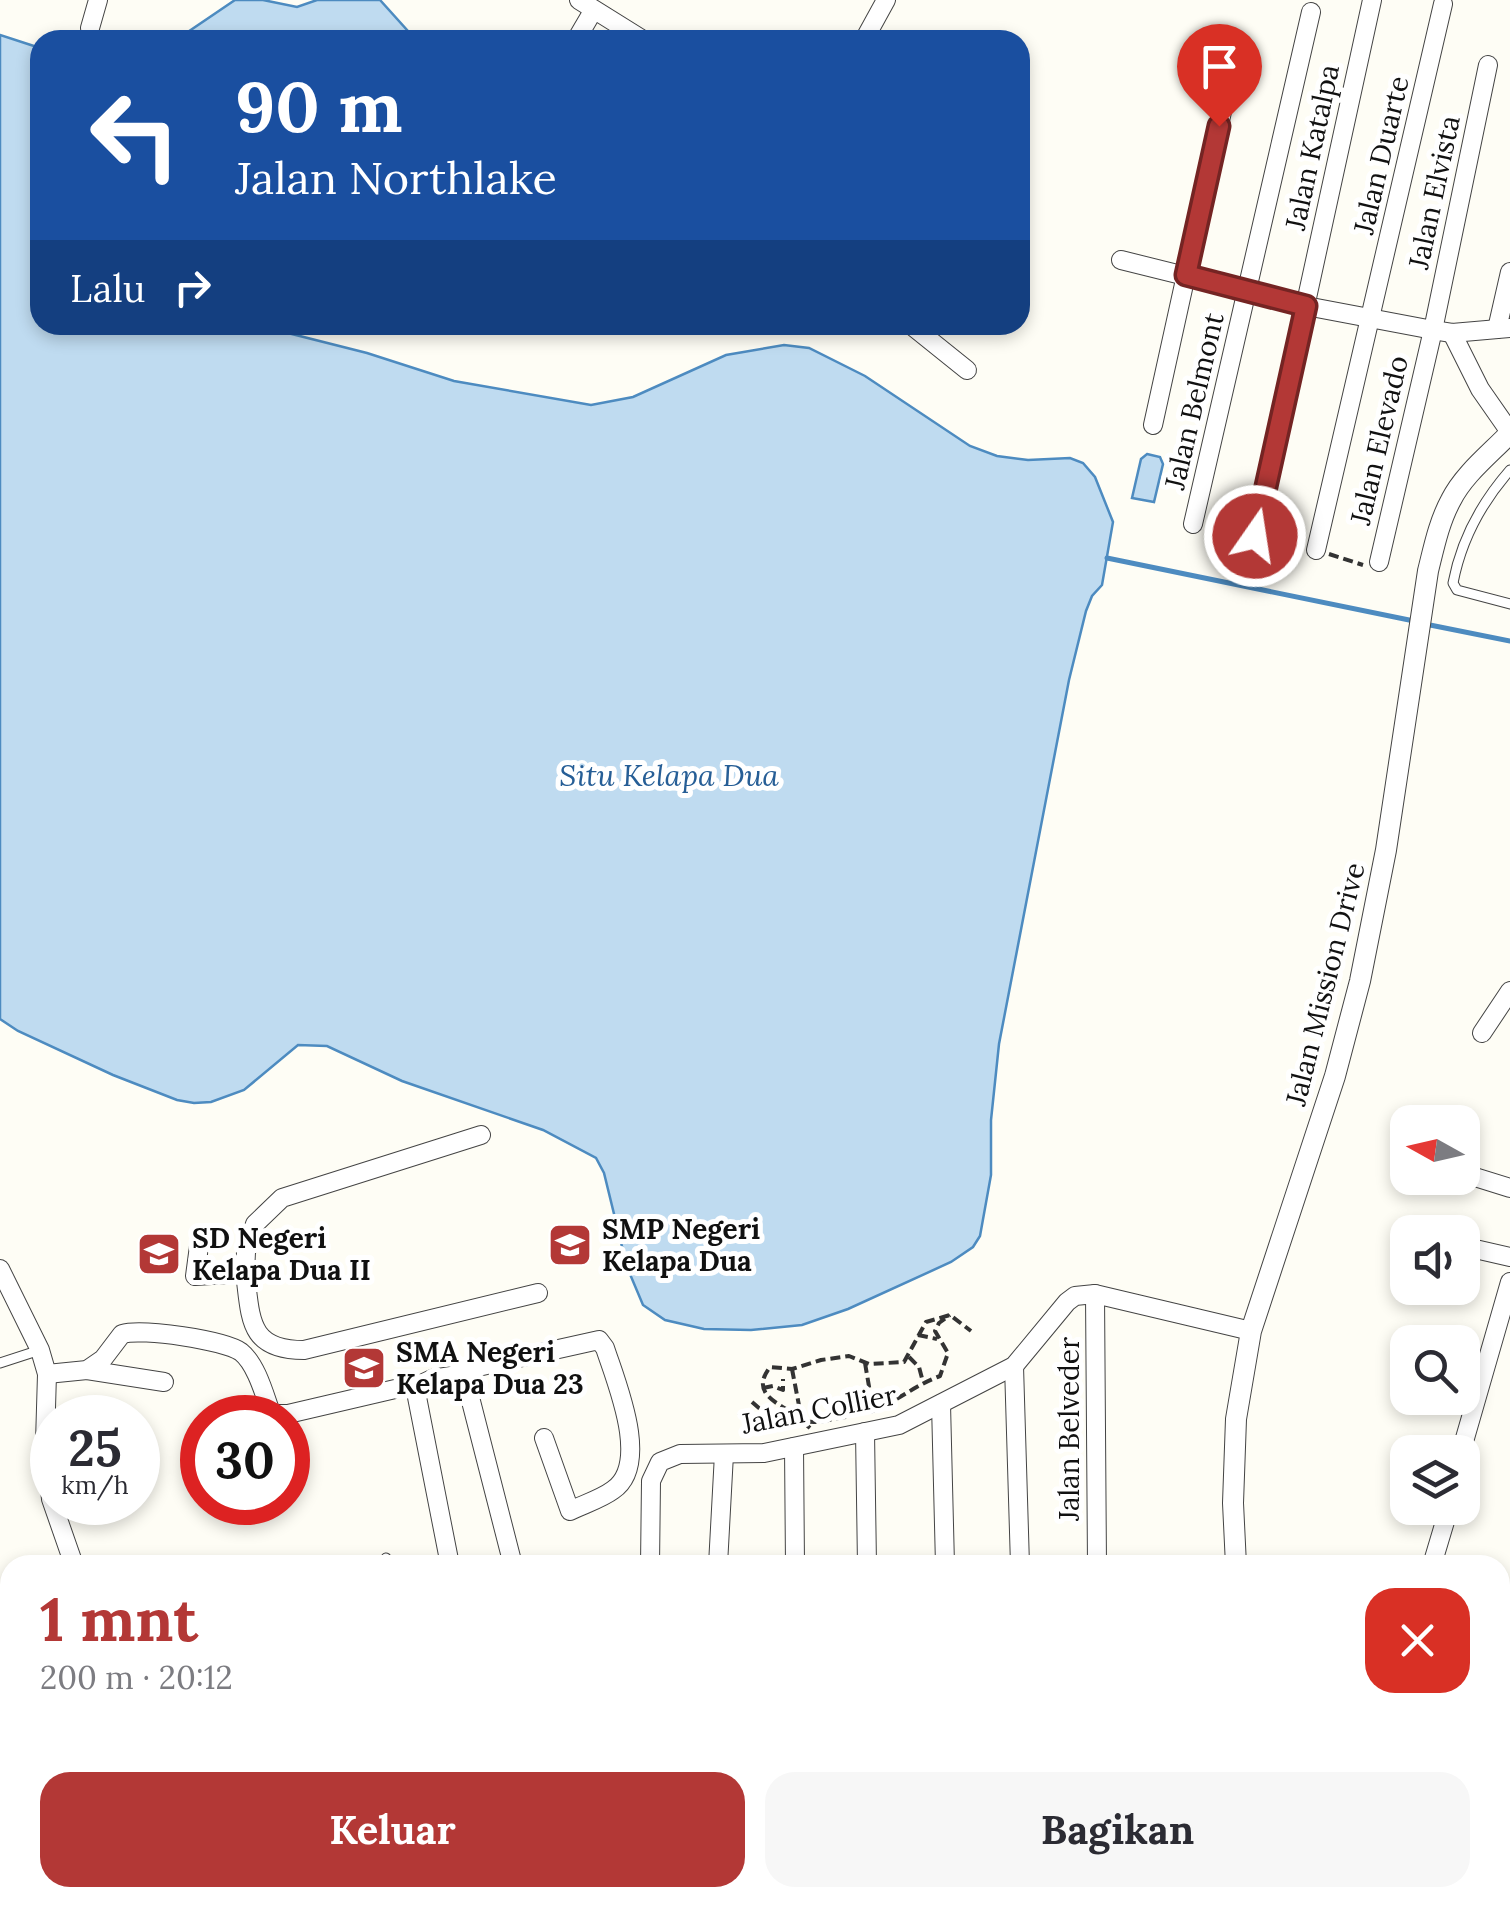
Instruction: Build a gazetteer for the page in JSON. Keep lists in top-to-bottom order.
{
  "streets": {
    "street": [
      "Jalan Katalpa",
      "Jalan Duarte",
      "Jalan Elvista",
      "Jalan Belmont",
      "Jalan Elevado",
      "Jalan Mission Drive",
      "Jalan Collier",
      "Jalan Belveder"
    ]
  },
  "crossings": [
    ["Jalan Elvista", "Jalan Elevado"],
    ["Jalan Collier", "Jalan Belveder"]
  ],
  "water": ["Situ Kelapa Dua"],
  "places": {
    "school or university": ["SMP Negeri Kelapa Dua", "SD Negeri Kelapa Dua II", "SMA Negeri Kelapa Dua 23"]
  },
  "north": "left",
  "page": {
    "turn": ["90 m", "Jalan Northlake"],
    "then": "Lalu",
    "speed": "25 km/h",
    "limit": "30",
    "heading": ["1 mnt", "200 m · 20:12"],
    "buttons": ["Keluar", "Bagikan"]
  }
}
